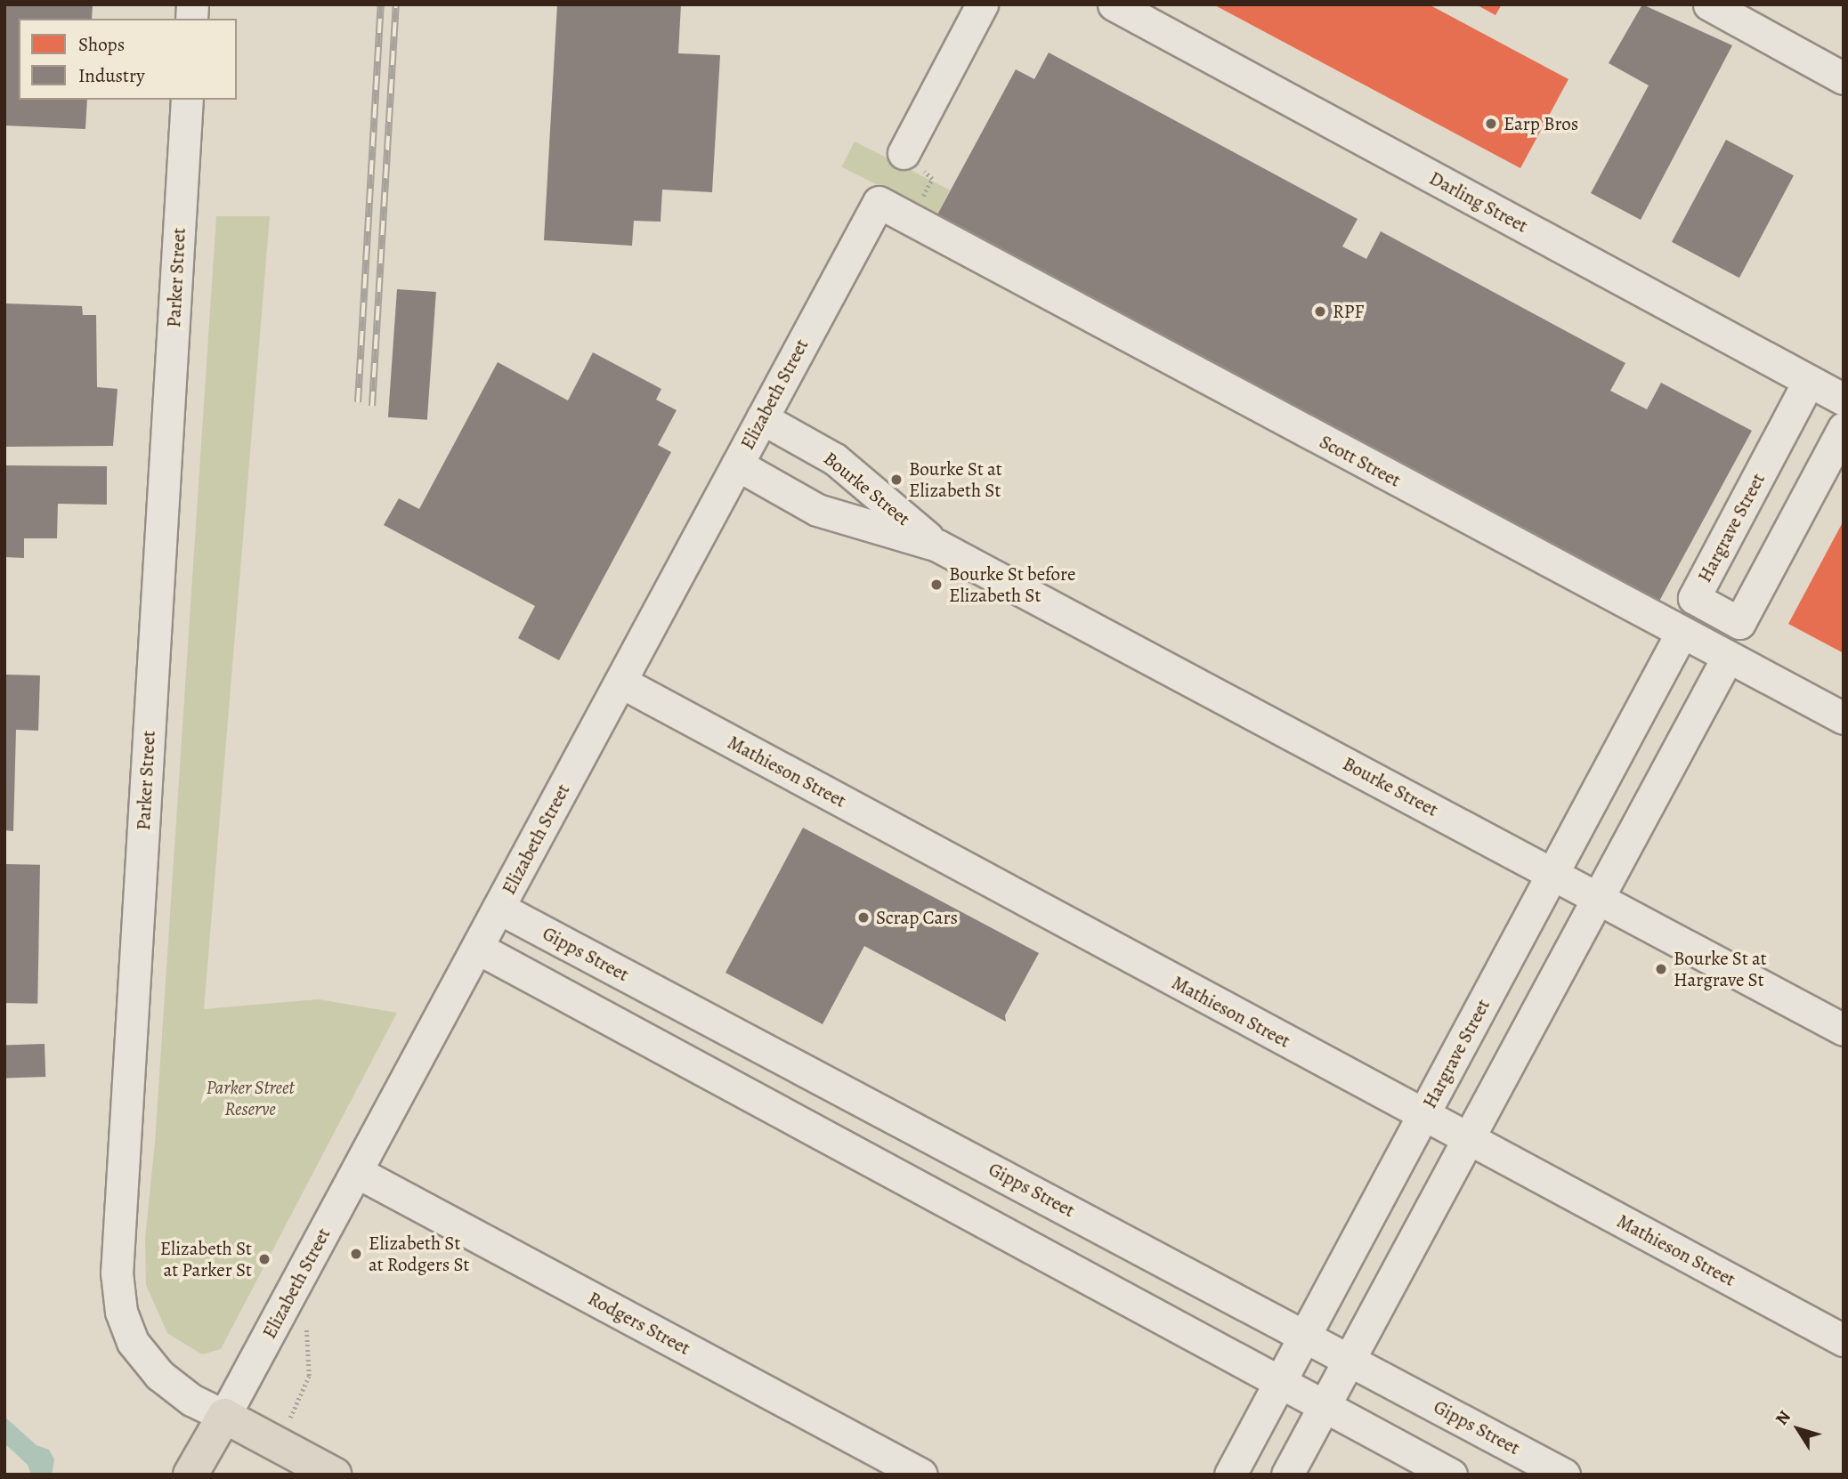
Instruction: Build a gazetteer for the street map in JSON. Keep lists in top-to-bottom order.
{
  "streets": {
    "main road": ["Elizabeth Street"],
    "street": [
      "Darling Street",
      "Parker Street",
      "Scott Street",
      "Bourke Street",
      "Hargrave Street",
      "Mathieson Street",
      "Gipps Street",
      "Rodgers Street"
    ]
  },
  "crossings": [
    ["Darling Street", "Hargrave Street"],
    ["Parker Street", "Elizabeth Street"],
    ["Elizabeth Street", "Scott Street"],
    ["Elizabeth Street", "Bourke Street"],
    ["Elizabeth Street", "Mathieson Street"],
    ["Elizabeth Street", "Gipps Street"],
    ["Elizabeth Street", "Rodgers Street"],
    ["Scott Street", "Hargrave Street"],
    ["Bourke Street", "Hargrave Street"],
    ["Hargrave Street", "Mathieson Street"],
    ["Hargrave Street", "Gipps Street"]
  ],
  "parks": ["Parker Street Reserve"],
  "places": [
    "Earp Bros",
    "RPF",
    "Bourke St at Elizabeth St",
    "Bourke St before Elizabeth St",
    "Scrap Cars",
    "Bourke St at Hargrave St",
    "Elizabeth St at Rodgers St",
    "Elizabeth St at Parker St"
  ],
  "legend": ["Shops", "Industry"],
  "north": "top left"
}
